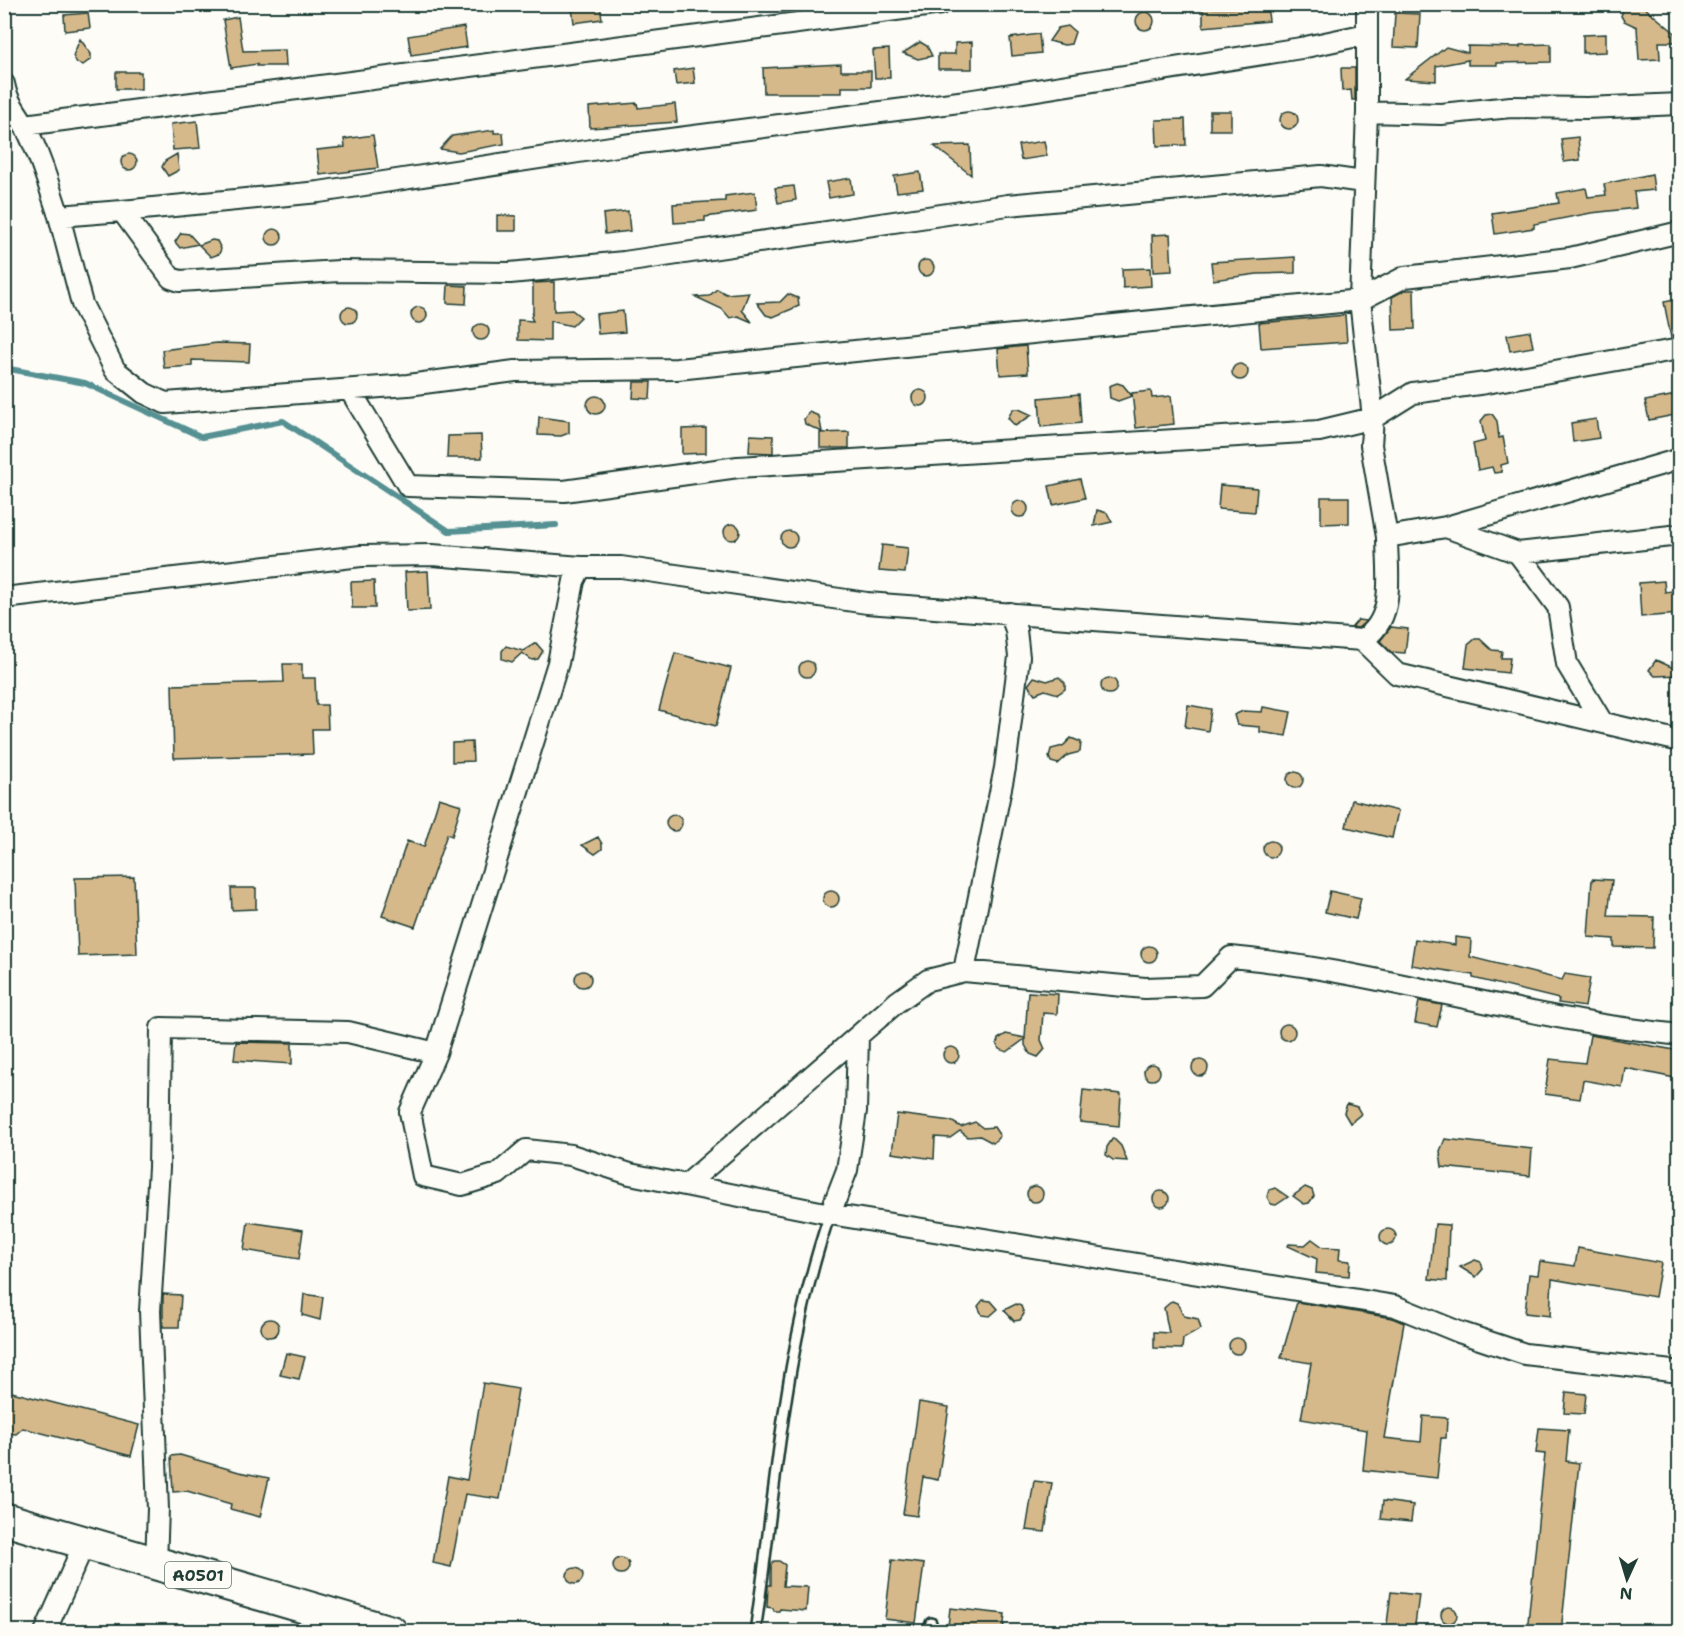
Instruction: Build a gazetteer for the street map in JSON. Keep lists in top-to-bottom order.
{
  "streets": {
    "highway": ["A0501"]
  },
  "north": "bottom"
}
